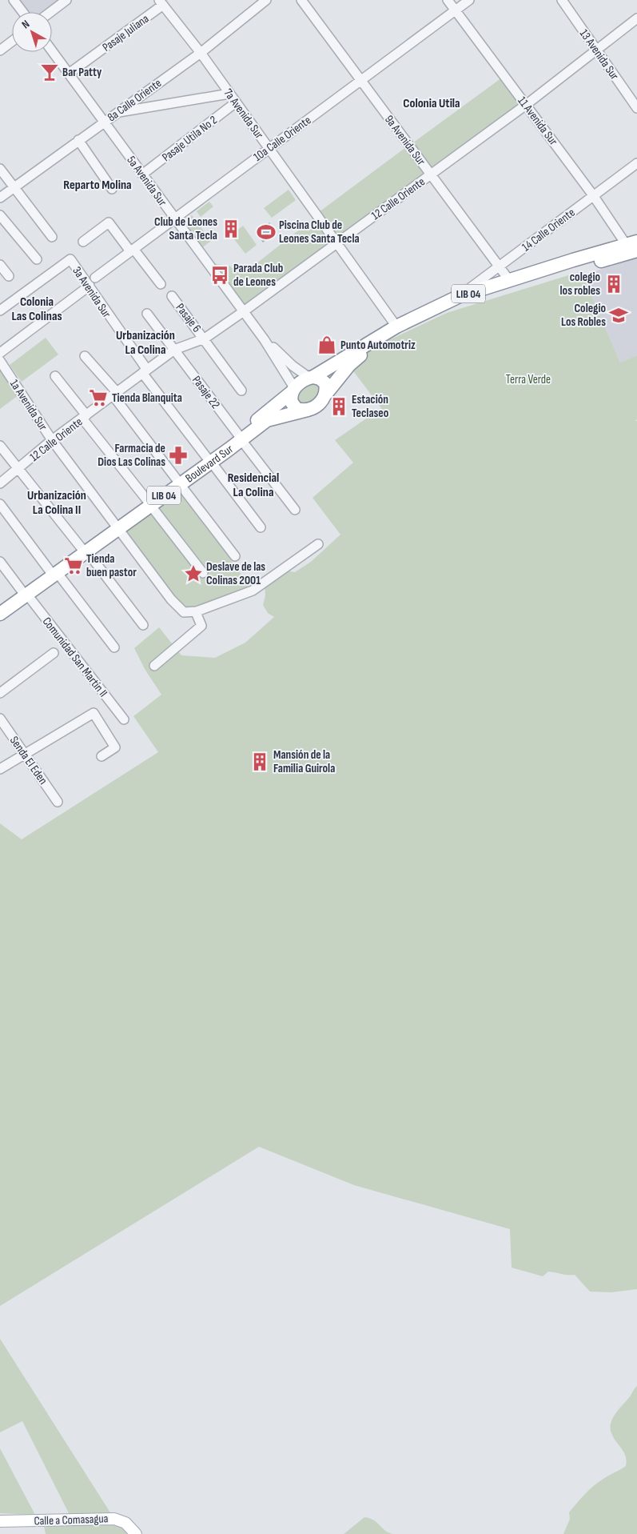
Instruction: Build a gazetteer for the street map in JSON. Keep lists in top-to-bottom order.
{
  "streets": {
    "highway": ["LIB 04", "Boulevard Sur"],
    "main road": ["Calle a Comasagua"],
    "street": [
      "Pasaje Juliana",
      "13 Avenida Sur",
      "8a Calle Oriente",
      "7a Avenida Sur",
      "11 Avenida Sur",
      "Pasaje Utila No 2",
      "10a Calle Oriente",
      "9a Avenida Sur",
      "5a Avenida Sur",
      "12 Calle Oriente",
      "14 Calle Oriente",
      "3a Avenida Sur",
      "Pasaje 6",
      "Pasaje 22",
      "1a Avenida Sur",
      "Comunidad San Martín II",
      "Senda El Eden"
    ]
  },
  "crossings": [
    ["Pasaje Juliana", "7a Avenida Sur"],
    ["Pasaje Juliana", "5a Avenida Sur"],
    ["13 Avenida Sur", "12 Calle Oriente"],
    ["8a Calle Oriente", "7a Avenida Sur"],
    ["8a Calle Oriente", "5a Avenida Sur"],
    ["7a Avenida Sur", "Pasaje Utila No 2"],
    ["7a Avenida Sur", "10a Calle Oriente"],
    ["7a Avenida Sur", "12 Calle Oriente"],
    ["7a Avenida Sur", "LIB 04"],
    ["11 Avenida Sur", "10a Calle Oriente"],
    ["11 Avenida Sur", "12 Calle Oriente"],
    ["11 Avenida Sur", "14 Calle Oriente"],
    ["11 Avenida Sur", "LIB 04"],
    ["Pasaje Utila No 2", "5a Avenida Sur"],
    ["10a Calle Oriente", "9a Avenida Sur"],
    ["10a Calle Oriente", "5a Avenida Sur"],
    ["9a Avenida Sur", "12 Calle Oriente"],
    ["9a Avenida Sur", "14 Calle Oriente"],
    ["9a Avenida Sur", "LIB 04"],
    ["5a Avenida Sur", "12 Calle Oriente"],
    ["5a Avenida Sur", "LIB 04"],
    ["5a Avenida Sur", "Boulevard Sur"],
    ["12 Calle Oriente", "3a Avenida Sur"],
    ["12 Calle Oriente", "Pasaje 6"],
    ["12 Calle Oriente", "Pasaje 22"],
    ["12 Calle Oriente", "1a Avenida Sur"],
    ["14 Calle Oriente", "LIB 04"],
    ["3a Avenida Sur", "Boulevard Sur"],
    ["LIB 04", "Boulevard Sur"],
    ["Pasaje 22", "Boulevard Sur"],
    ["1a Avenida Sur", "Boulevard Sur"],
    ["Boulevard Sur", "Comunidad San Martín II"]
  ],
  "districts": [
    "Colonia Utila",
    "Reparto Molina",
    "Colonia Las Colinas",
    "Urbanización La Colina",
    "Residencial La Colina",
    "Urbanización La Colina II"
  ],
  "parks": ["Terra Verde"],
  "places": {
    "bar": ["Bar Patty"],
    "building": [
      "Club de Leones Santa Tecla",
      "colegio los robles",
      "Estación Teclaseo",
      "Mansión de la Familia Guirola"
    ],
    "sports": ["Piscina Club de Leones Santa Tecla"],
    "bus stop": ["Parada Club de Leones"],
    "school or university": ["Colegio Los Robles"],
    "shop": ["Punto Automotriz"],
    "supermarket": ["Tienda Blanquita", "Tienda buen pastor"],
    "pharmacy": ["Farmacia de Dios Las Colinas"],
    "place": ["Deslave de las Colinas 2001"]
  },
  "north": "top left"
}
